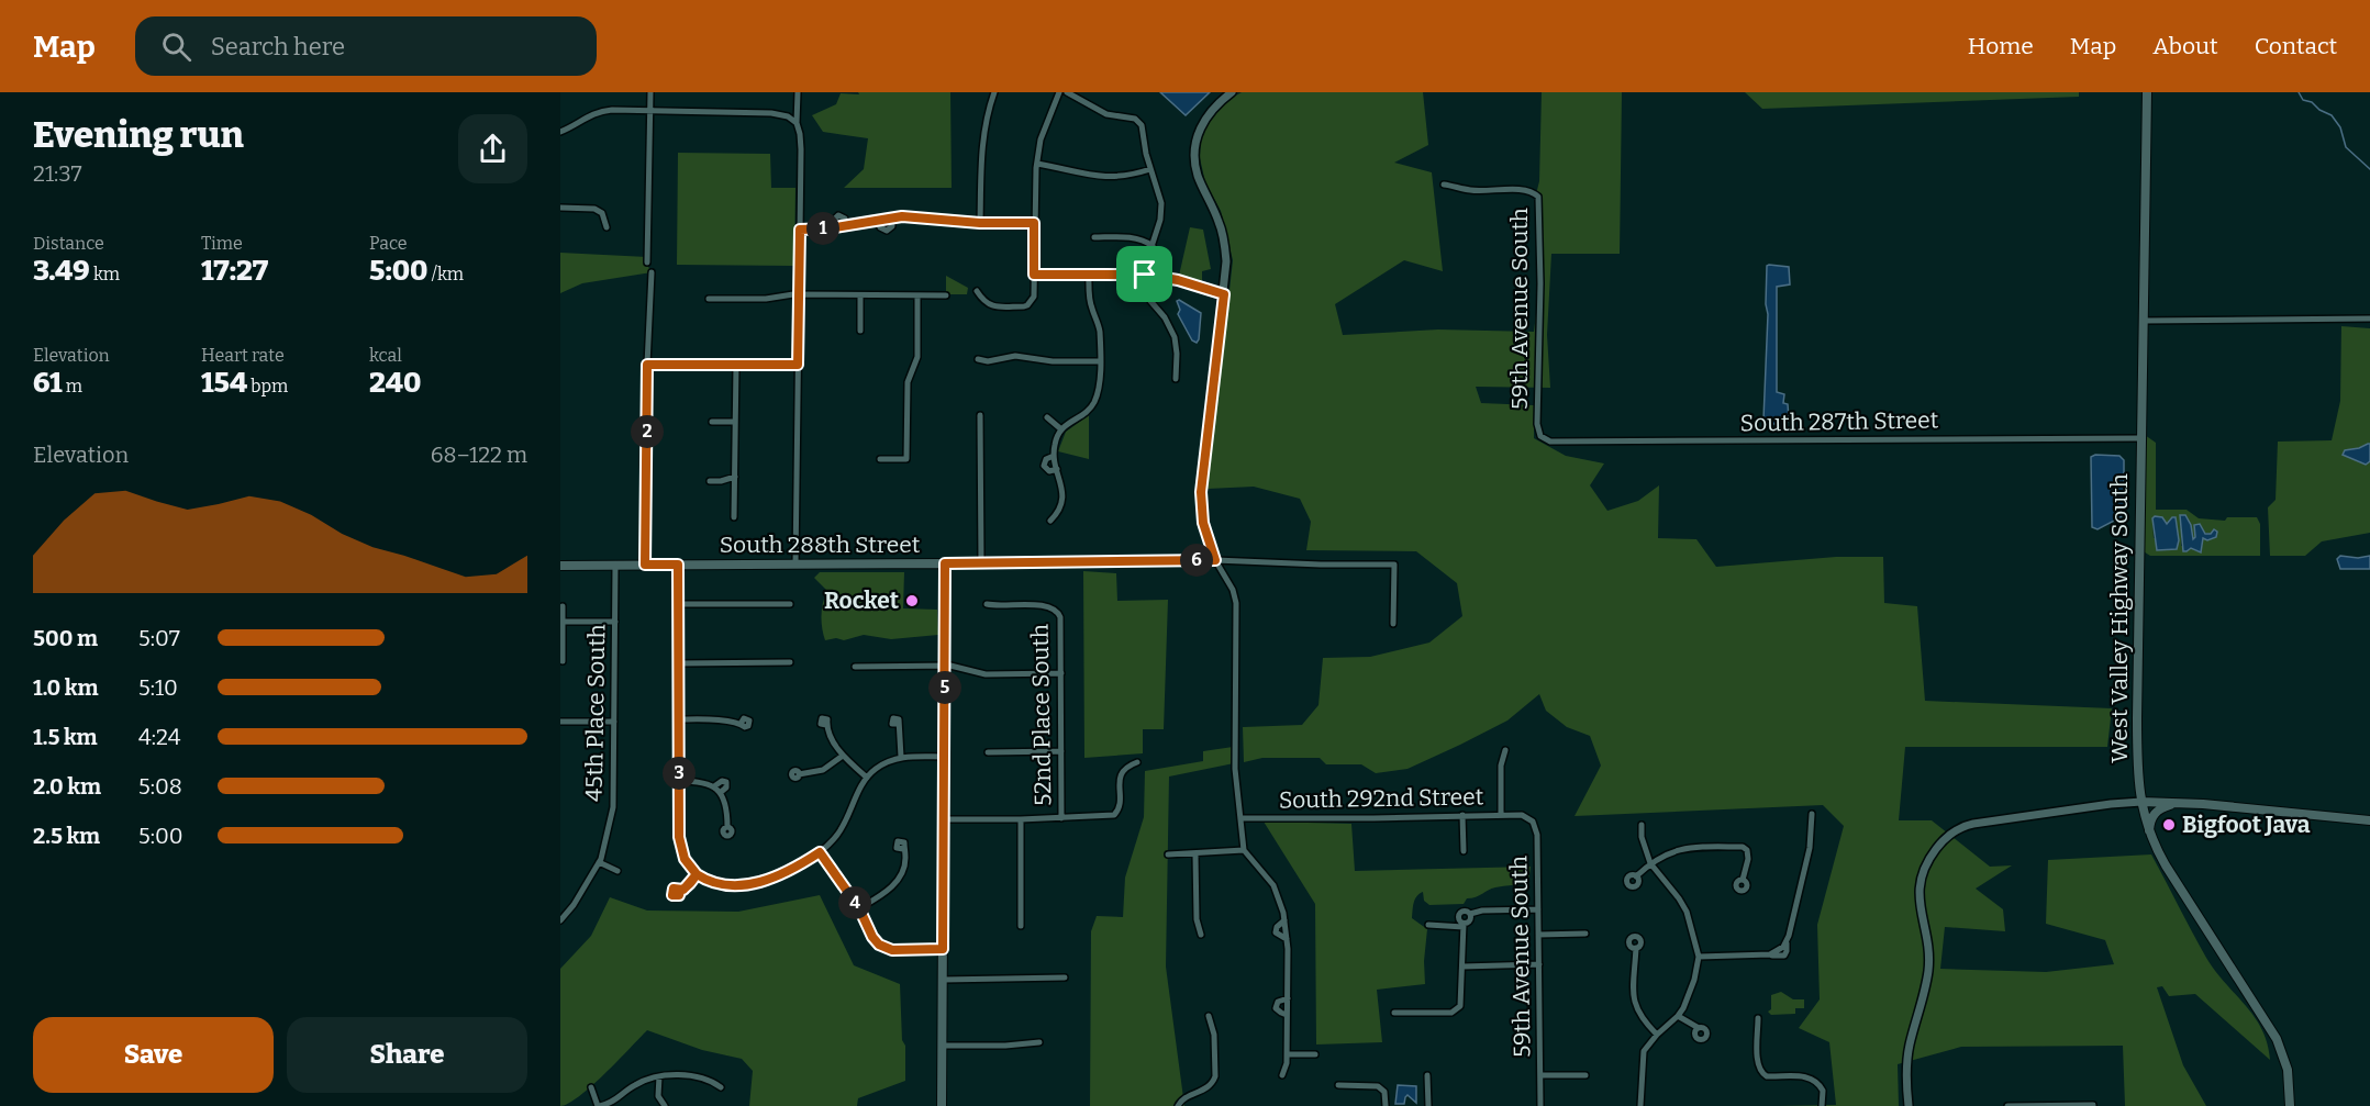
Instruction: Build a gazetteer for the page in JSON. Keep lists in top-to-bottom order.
{
  "streets": {
    "main road": ["South 288th Street", "West Valley Highway South"],
    "street": [
      "59th Avenue South",
      "South 287th Street",
      "45th Place South",
      "52nd Place South",
      "South 292nd Street"
    ]
  },
  "crossings": [
    ["59th Avenue South", "South 287th Street"],
    ["59th Avenue South", "South 292nd Street"],
    ["South 287th Street", "West Valley Highway South"],
    ["South 288th Street", "45th Place South"]
  ],
  "places": ["Rocket", "Bigfoot Java"],
  "page": {
    "header": "Map",
    "search": "Search here",
    "nav": [
      "Home",
      "Map",
      "About",
      "Contact"
    ],
    "heading": ["Evening run", "21:37"],
    "stats": [
      ["Distance", "3.49 km"],
      ["Time", "17:27"],
      ["Pace", "5:00 /km"],
      ["Elevation", "61 m"],
      ["Heart rate", "154 bpm"],
      ["kcal", "240"]
    ],
    "pins": [
      "1",
      "2",
      "6",
      "5",
      "3",
      "4"
    ],
    "chart": ["Elevation", "68–122 m"],
    "list": [
      {
        "name": "500 m",
        "note": "5:07"
      },
      {
        "name": "1.0 km",
        "note": "5:10"
      },
      {
        "name": "1.5 km",
        "note": "4:24"
      },
      {
        "name": "2.0 km",
        "note": "5:08"
      },
      {
        "name": "2.5 km",
        "note": "5:00"
      }
    ],
    "buttons": ["Save", "Share"]
  }
}
